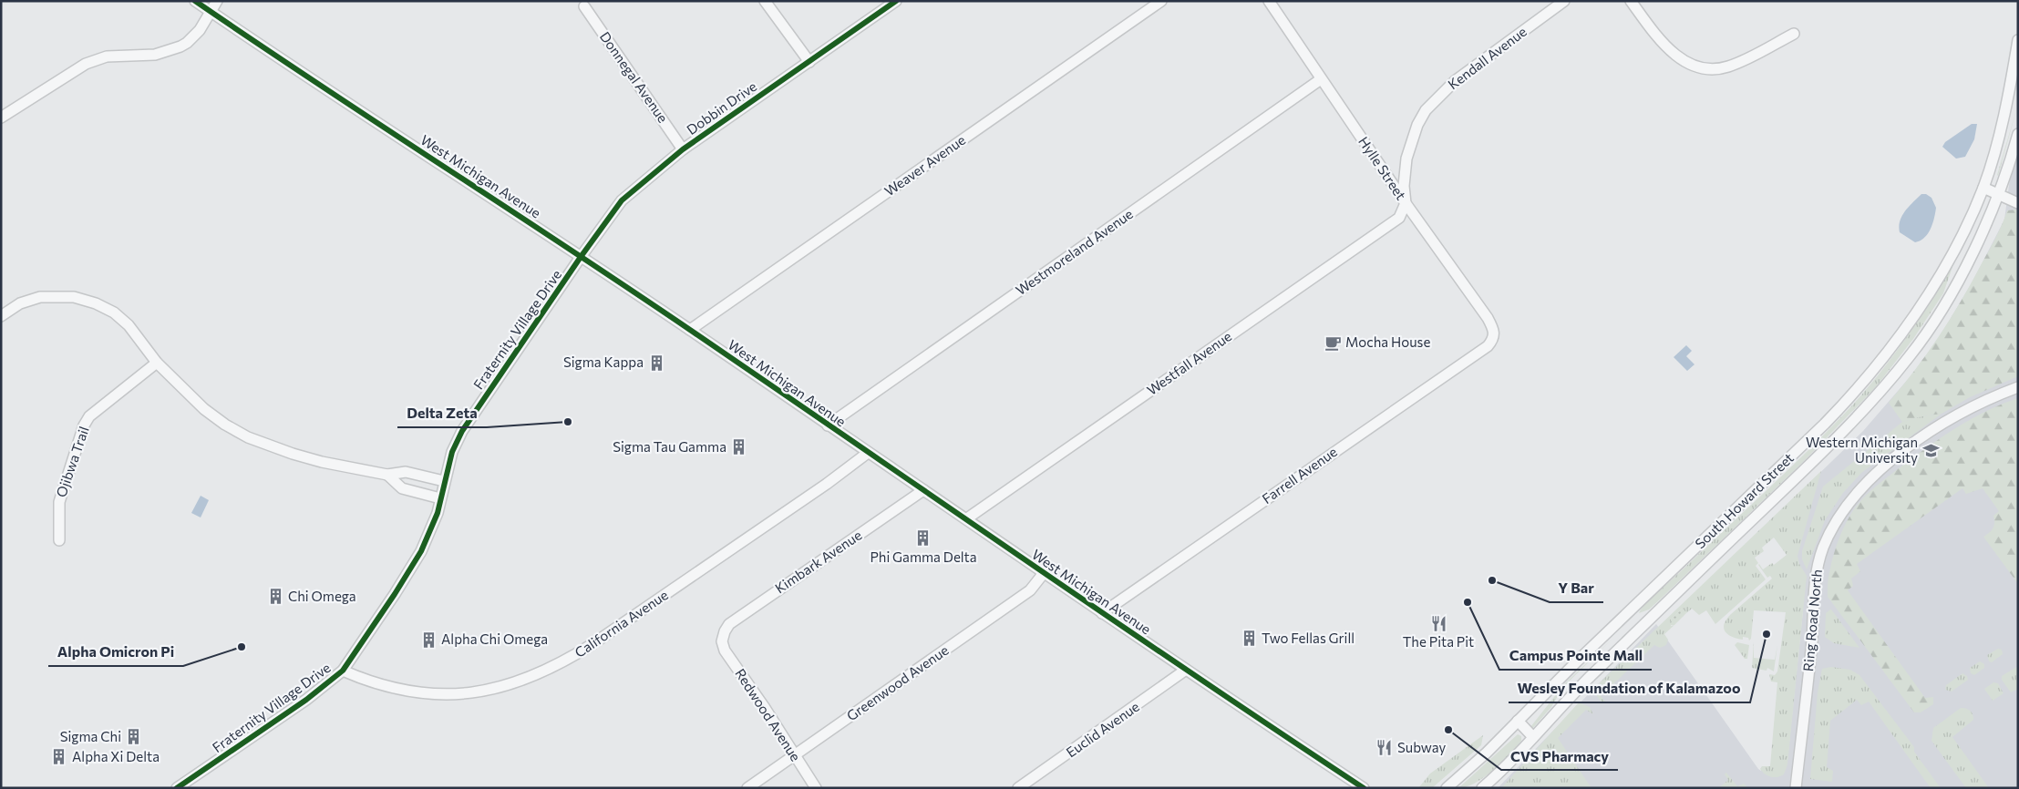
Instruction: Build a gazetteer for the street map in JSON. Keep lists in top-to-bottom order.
{
  "streets": {
    "street": [
      "Kendall Avenue",
      "Donnegal Avenue",
      "Dobbin Drive",
      "Weaver Avenue",
      "Hylle Street",
      "West Michigan Avenue",
      "Westmoreland Avenue",
      "Fraternity Village Drive",
      "Westfall Avenue",
      "Ojibwa Trail",
      "Farrell Avenue",
      "South Howard Street",
      "Kimbark Avenue",
      "Ring Road North",
      "California Avenue",
      "Greenwood Avenue",
      "Redwood Avenue",
      "Euclid Avenue"
    ]
  },
  "crossings": [
    ["Kendall Avenue", "Hylle Street"],
    ["Kendall Avenue", "Westfall Avenue"],
    ["Donnegal Avenue", "Dobbin Drive"],
    ["Dobbin Drive", "West Michigan Avenue"],
    ["Dobbin Drive", "Fraternity Village Drive"],
    ["Weaver Avenue", "West Michigan Avenue"],
    ["Hylle Street", "Westmoreland Avenue"],
    ["Hylle Street", "Westfall Avenue"],
    ["Hylle Street", "Farrell Avenue"],
    ["West Michigan Avenue", "Westmoreland Avenue"],
    ["West Michigan Avenue", "Fraternity Village Drive"],
    ["West Michigan Avenue", "Westfall Avenue"],
    ["West Michigan Avenue", "Farrell Avenue"],
    ["West Michigan Avenue", "Kimbark Avenue"],
    ["West Michigan Avenue", "California Avenue"],
    ["West Michigan Avenue", "Greenwood Avenue"],
    ["West Michigan Avenue", "Euclid Avenue"],
    ["Fraternity Village Drive", "California Avenue"],
    ["Kimbark Avenue", "Redwood Avenue"],
    ["Greenwood Avenue", "Redwood Avenue"]
  ],
  "places": {
    "cafe": ["Mocha House"],
    "building": [
      "Sigma Kappa",
      "Sigma Tau Gamma",
      "Phi Gamma Delta",
      "Chi Omega",
      "Two Fellas Grill",
      "Alpha Chi Omega",
      "Sigma Chi",
      "Alpha Xi Delta"
    ],
    "other": [
      "Delta Zeta",
      "Y Bar",
      "Campus Pointe Mall",
      "Wesley Foundation of Kalamazoo",
      "Alpha Omicron Pi",
      "CVS Pharmacy"
    ],
    "school or university": ["Western Michigan University"],
    "restaurant": ["The Pita Pit", "Subway"]
  }
}
